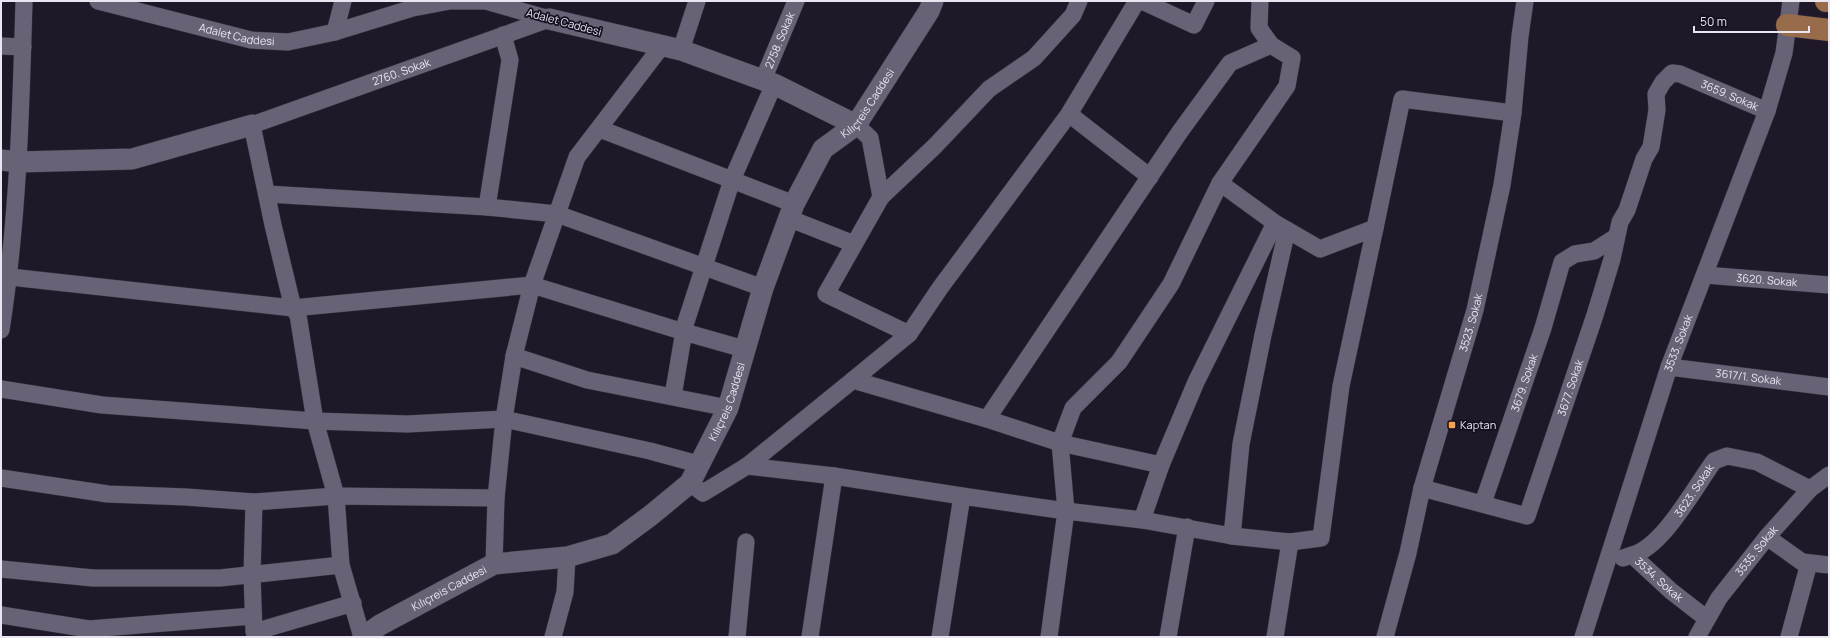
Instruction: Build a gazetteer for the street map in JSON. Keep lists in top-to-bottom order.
{
  "streets": {
    "street": [
      "Adalet Caddesi",
      "2758. Sokak",
      "2760. Sokak",
      "3659. Sokak",
      "Kılıçreis Caddesi",
      "3620. Sokak",
      "3523. Sokak",
      "3533. Sokak",
      "3617/1. Sokak",
      "3679. Sokak",
      "3677. Sokak",
      "3623. Sokak",
      "3535. Sokak",
      "3534. Sokak"
    ]
  },
  "crossings": [
    ["Adalet Caddesi", "2758. Sokak"],
    ["Adalet Caddesi", "2760. Sokak"],
    ["Adalet Caddesi", "Kılıçreis Caddesi"],
    ["3659. Sokak", "3533. Sokak"],
    ["3659. Sokak", "3679. Sokak"],
    ["3659. Sokak", "3677. Sokak"],
    ["3620. Sokak", "3533. Sokak"],
    ["3533. Sokak", "3617/1. Sokak"],
    ["3533. Sokak", "3534. Sokak"],
    ["3679. Sokak", "3677. Sokak"],
    ["3623. Sokak", "3535. Sokak"],
    ["3623. Sokak", "3534. Sokak"],
    ["3535. Sokak", "3534. Sokak"]
  ],
  "places": {
    "transit": ["Kaptan"]
  },
  "scale_bar": "50 m"
}
